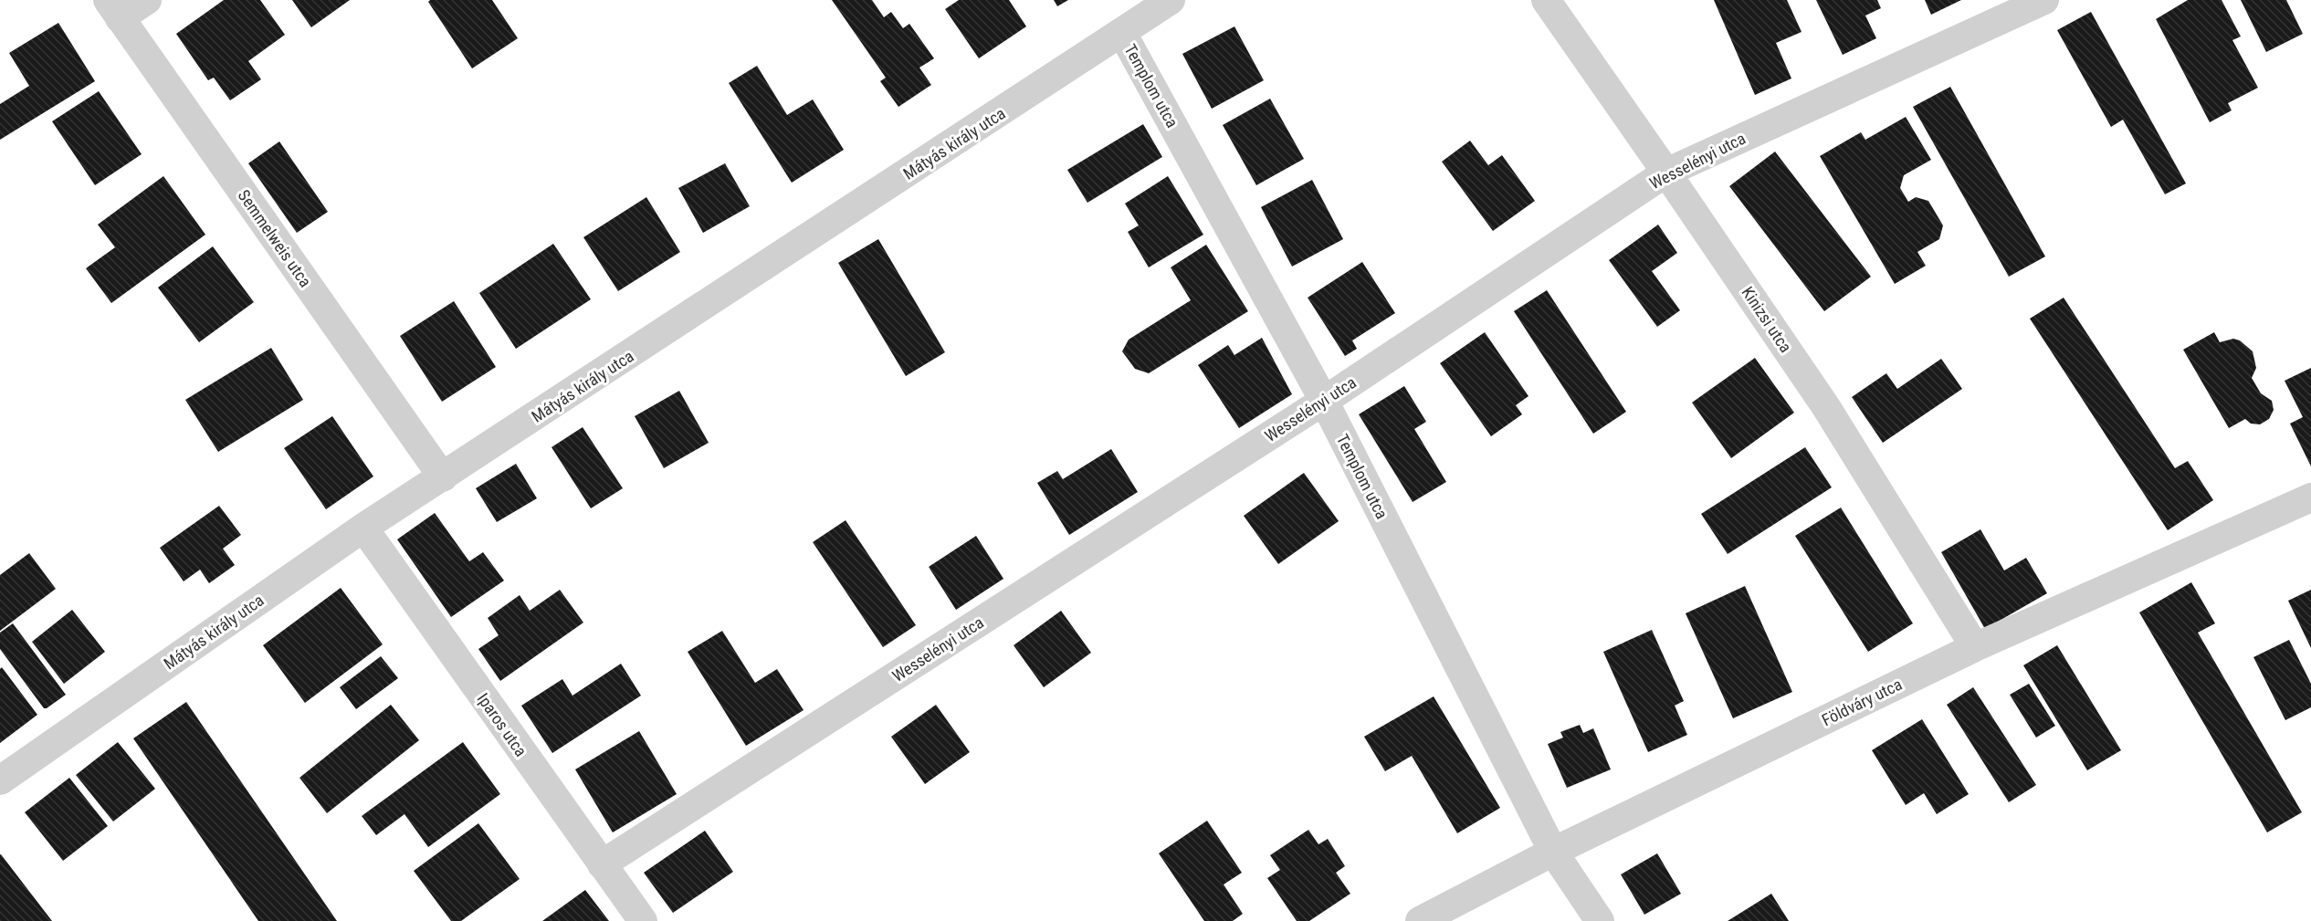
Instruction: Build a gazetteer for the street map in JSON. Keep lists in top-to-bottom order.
{
  "streets": {
    "street": [
      "Templom utca",
      "Mátyás király utca",
      "Wesselényi utca",
      "Semmelweis utca",
      "Kinizsi utca",
      "Földváry utca",
      "Iparos utca"
    ]
  },
  "crossings": [
    ["Templom utca", "Mátyás király utca"],
    ["Templom utca", "Wesselényi utca"],
    ["Templom utca", "Földváry utca"],
    ["Mátyás király utca", "Semmelweis utca"],
    ["Mátyás király utca", "Iparos utca"],
    ["Wesselényi utca", "Kinizsi utca"],
    ["Wesselényi utca", "Iparos utca"],
    ["Kinizsi utca", "Földváry utca"]
  ]
}
